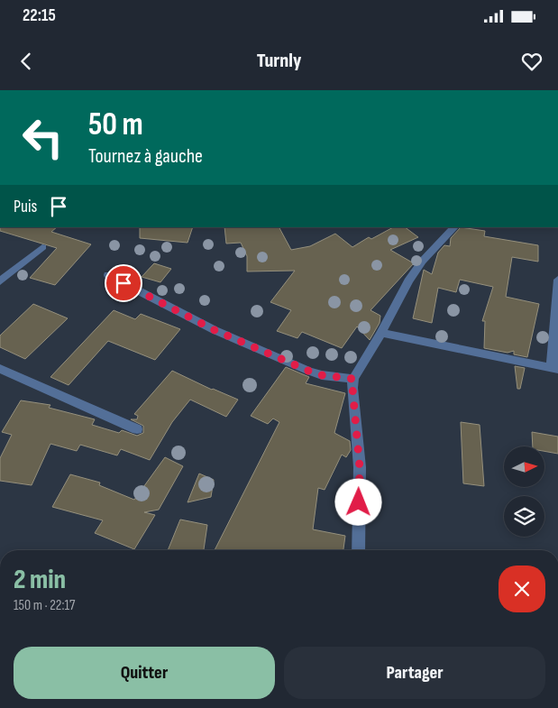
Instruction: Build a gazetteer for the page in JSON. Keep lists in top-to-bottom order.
{
  "north": "right",
  "page": {
    "status": "22:15",
    "header": "Turnly",
    "turn": ["50 m", "Tournez à gauche"],
    "then": "Puis",
    "heading": ["2 min", "150 m · 22:17"],
    "buttons": ["Quitter", "Partager"]
  }
}
